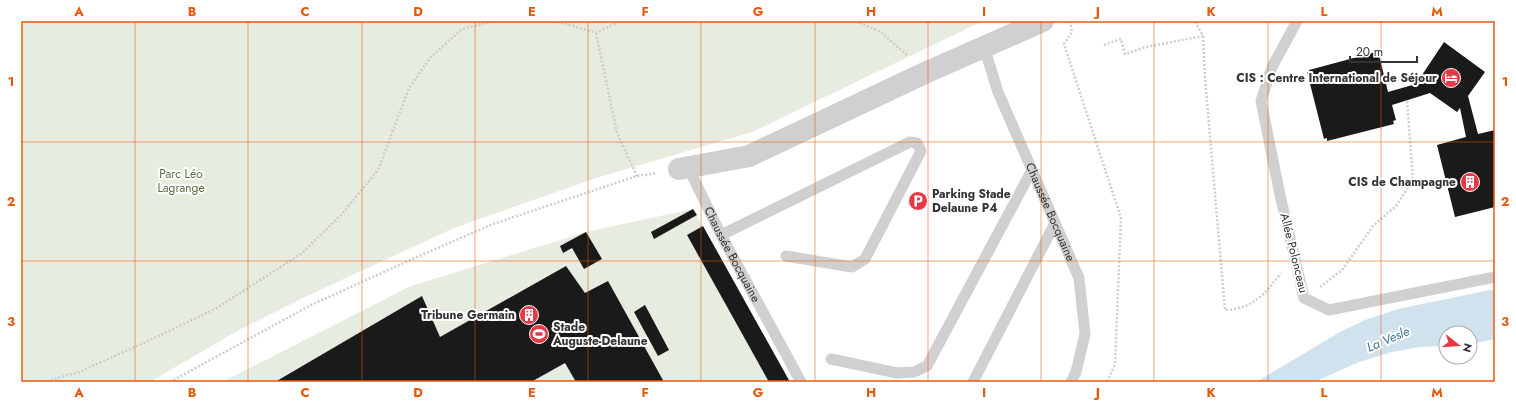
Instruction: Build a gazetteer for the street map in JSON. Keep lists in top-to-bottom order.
{
  "streets": {
    "lane": ["Chaussée Bocquaine", "Allée Polonceau"]
  },
  "water": ["La Vesle"],
  "parks": ["Parc Léo Lagrange"],
  "places": {
    "hotel": ["CIS : Centre International de Séjour"],
    "building": ["CIS de Champagne", "Tribune Germain"],
    "parking": ["Parking Stade Delaune P4"],
    "sports": ["Stade Auguste-Delaune"]
  },
  "scale_bar": "20 m",
  "north": "right",
  "grid": {
    "columns": [
      "A",
      "B",
      "C",
      "D",
      "E",
      "F",
      "G",
      "H",
      "I",
      "J",
      "K",
      "L",
      "M"
    ],
    "rows": ["1", "2", "3"]
  }
}
